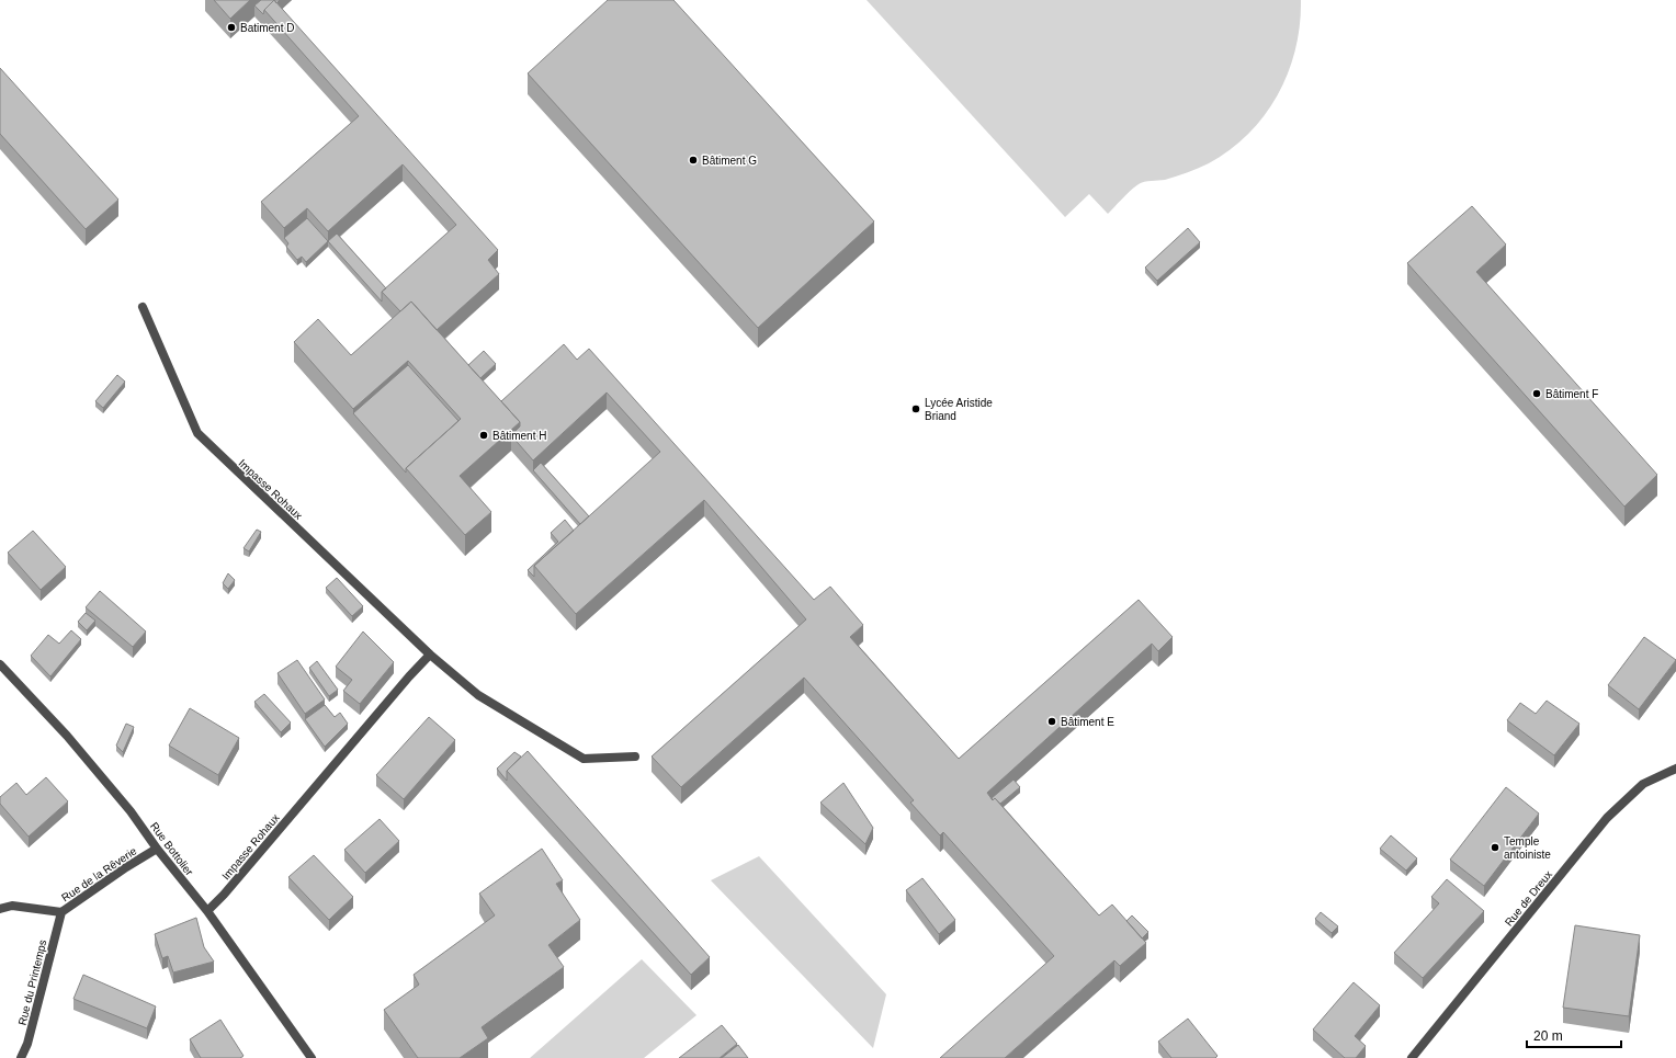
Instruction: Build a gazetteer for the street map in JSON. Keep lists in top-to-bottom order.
{
  "streets": {
    "street": [
      "Impasse Rohaux",
      "Rue Bottolier",
      "Rue de la Rêverie",
      "Rue de Dreux",
      "Rue du Printemps"
    ]
  },
  "crossings": [
    ["Impasse Rohaux", "Rue Bottolier"],
    ["Rue Bottolier", "Rue de la Rêverie"],
    ["Rue de la Rêverie", "Rue du Printemps"]
  ],
  "places": [
    "Batiment D",
    "Bâtiment G",
    "Bâtiment F",
    "Lycée Aristide Briand",
    "Bâtiment H",
    "Bâtiment E",
    "Temple antoiniste"
  ],
  "scale_bar": "20 m"
}
